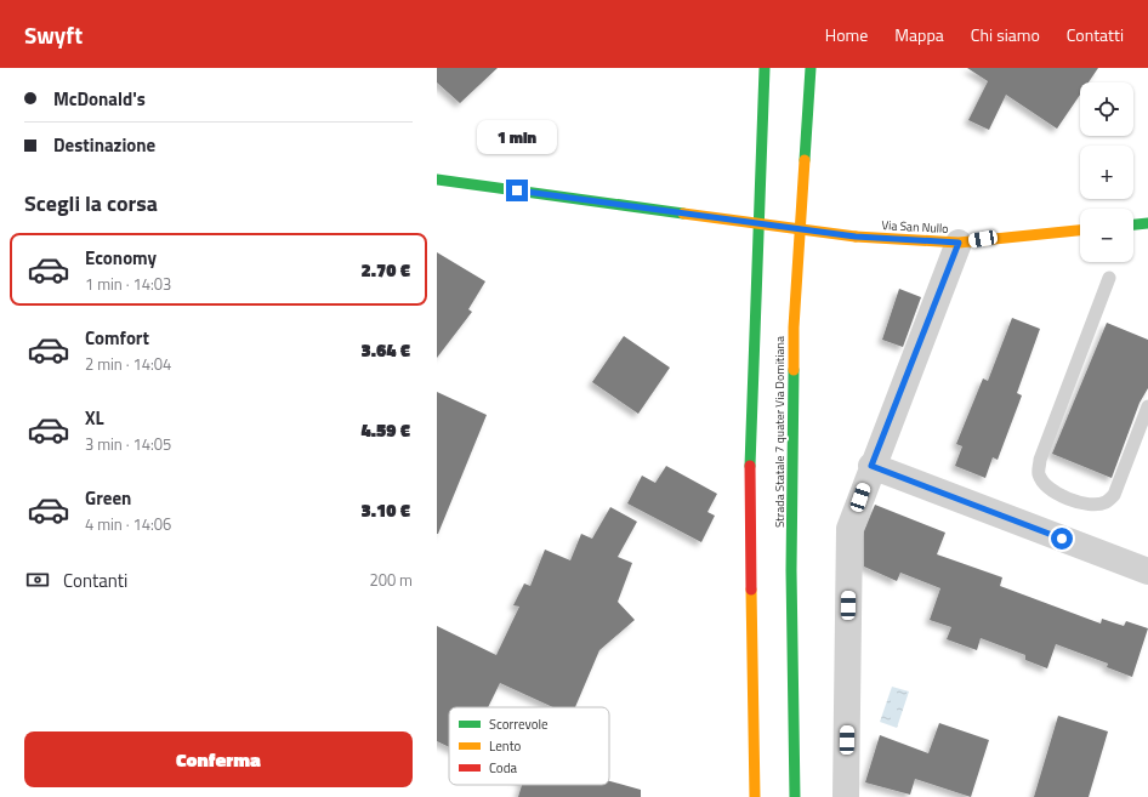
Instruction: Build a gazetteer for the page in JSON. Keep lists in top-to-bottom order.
{
  "streets": {
    "main road": ["Via San Nullo", "Strada Statale 7 quater Via Domitiana"]
  },
  "legend": ["Scorrevole", "Lento", "Coda"],
  "page": {
    "header": "Swyft",
    "nav": [
      "Home",
      "Mappa",
      "Chi siamo",
      "Contatti"
    ],
    "banner": ["McDonald's", "Destinazione"],
    "map_buttons": ["+", "−"],
    "bubble": "1 min",
    "heading": "Scegli la corsa",
    "list": [
      {
        "name": "Economy",
        "note": "1 min · 14:03",
        "value": "2.70 €"
      },
      {
        "name": "Comfort",
        "note": "2 min · 14:04",
        "value": "3.64 €"
      },
      {
        "name": "XL",
        "note": "3 min · 14:05",
        "value": "4.59 €"
      },
      {
        "name": "Green",
        "note": "4 min · 14:06",
        "value": "3.10 €"
      }
    ],
    "pay": ["Contanti", "200 m"],
    "buttons": "Conferma"
  }
}
